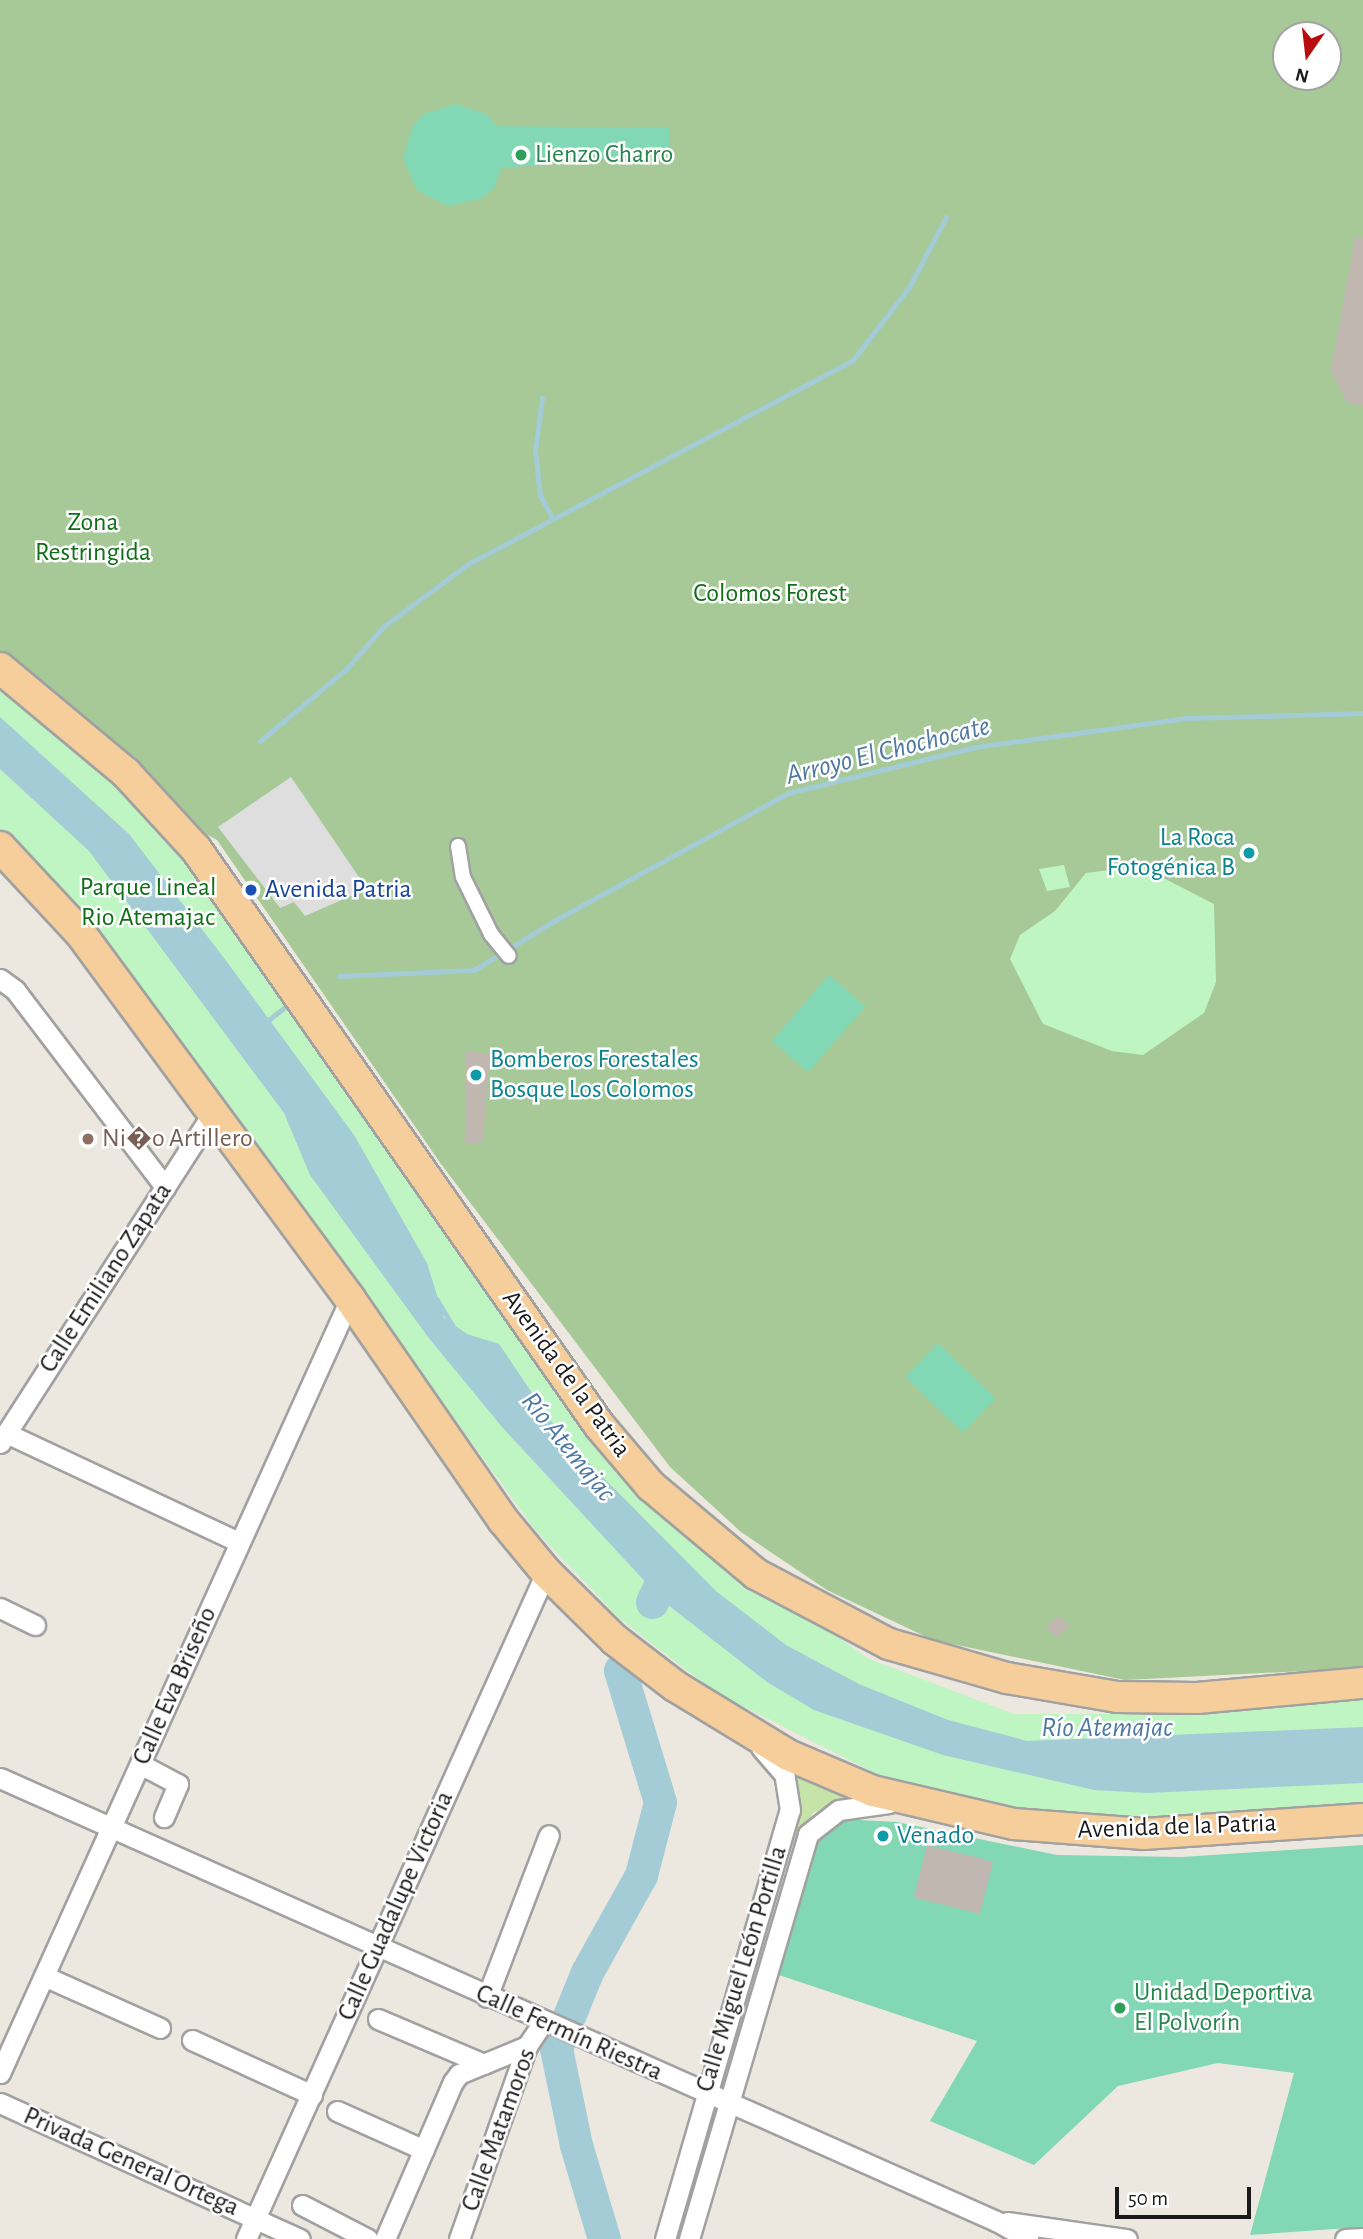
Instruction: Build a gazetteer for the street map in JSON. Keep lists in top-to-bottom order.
{
  "streets": {
    "main road": ["Avenida de la Patria"],
    "street": [
      "Calle Emiliano Zapata",
      "Calle Eva Briseño",
      "Calle Guadalupe Victoria",
      "Calle Miguel León Portilla",
      "Calle Fermín Riestra",
      "Calle Matamoros",
      "Privada General Ortega"
    ]
  },
  "crossings": [
    ["Calle Emiliano Zapata", "Avenida de la Patria"],
    ["Avenida de la Patria", "Calle Eva Briseño"],
    ["Avenida de la Patria", "Calle Guadalupe Victoria"],
    ["Avenida de la Patria", "Calle Miguel León Portilla"],
    ["Calle Eva Briseño", "Calle Fermín Riestra"],
    ["Calle Guadalupe Victoria", "Calle Fermín Riestra"],
    ["Calle Guadalupe Victoria", "Privada General Ortega"],
    ["Calle Miguel León Portilla", "Calle Fermín Riestra"],
    ["Calle Fermín Riestra", "Calle Matamoros"]
  ],
  "water": ["Arroyo El Chochocate", "Río Atemajac"],
  "parks": ["Zona Restringida", "Colomos Forest", "Parque Lineal Rio Atemajac"],
  "places": [
    "Lienzo Charro",
    "La Roca Fotogénica B",
    "Avenida Patria",
    "Bomberos Forestales Bosque Los Colomos",
    "Ni�o Artillero",
    "Venado",
    "Unidad Deportiva El Polvorín"
  ],
  "scale_bar": "50 m",
  "north": "bottom"
}
